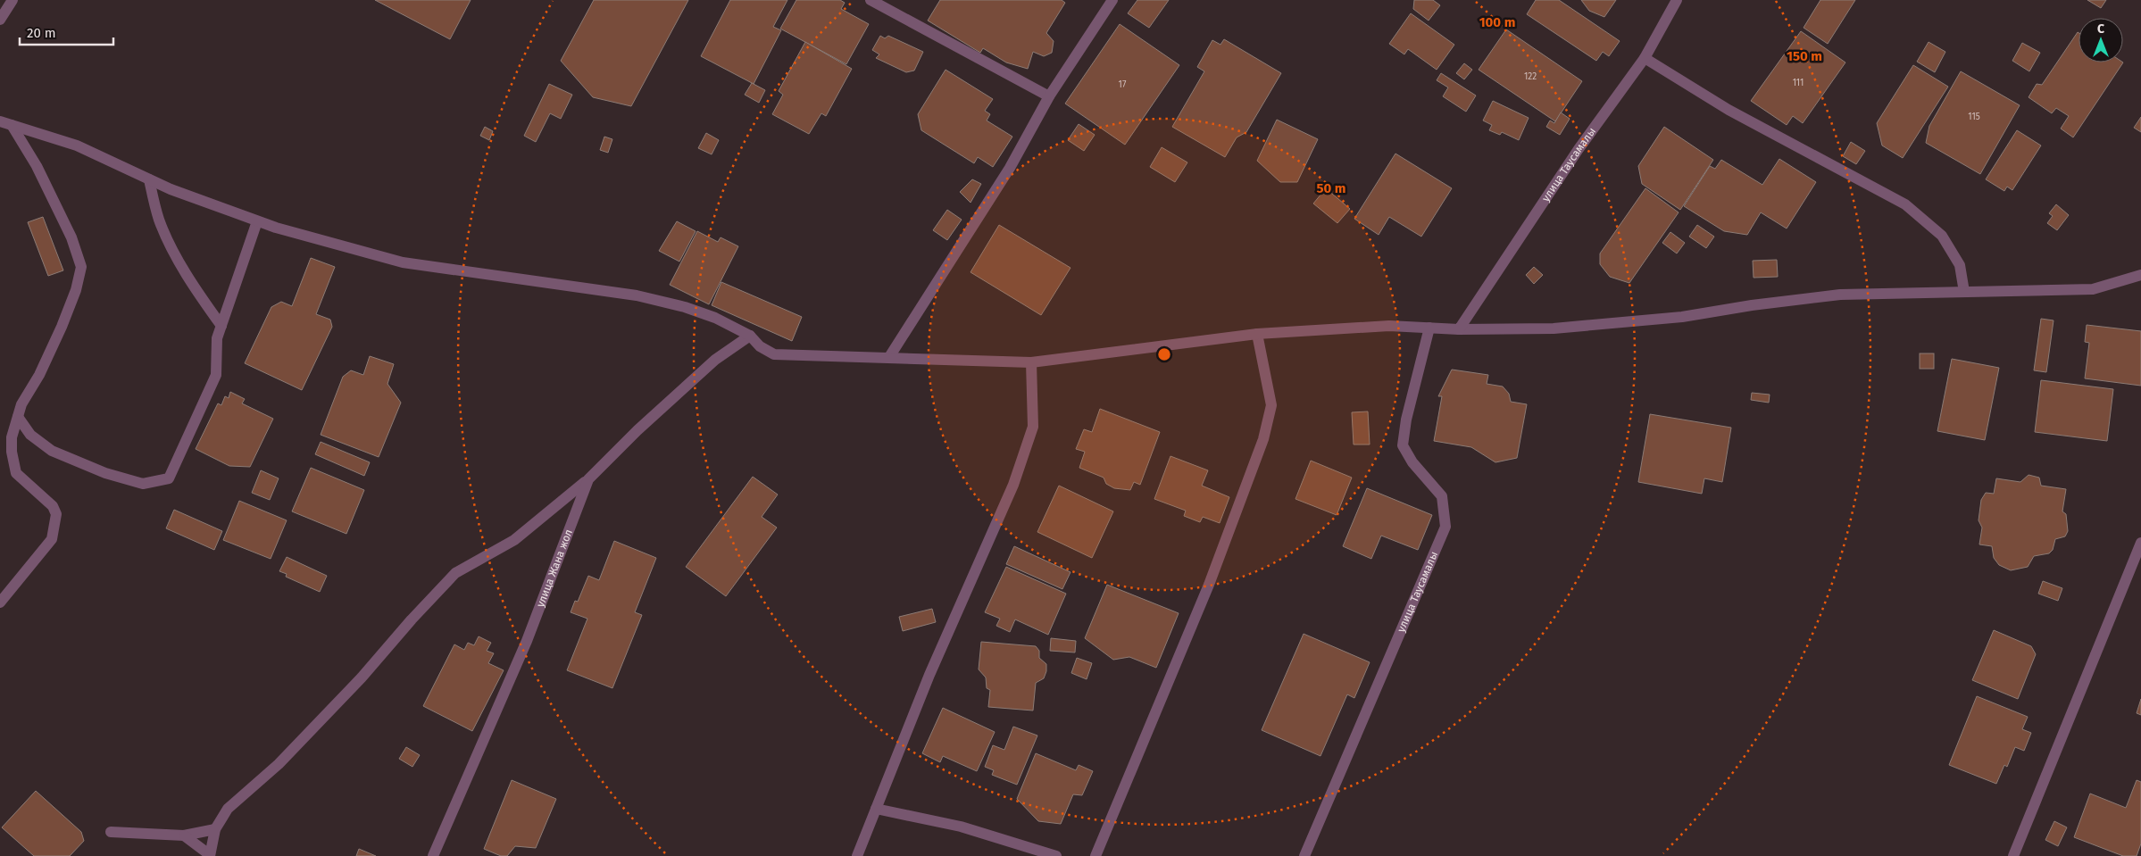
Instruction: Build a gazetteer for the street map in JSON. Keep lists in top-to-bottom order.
{
  "streets": {
    "street": ["улица Таусамалы", "улица Жана жол"]
  },
  "house_numbers": [
    "122",
    "111",
    "17",
    "115"
  ],
  "scale_bar": "20 m",
  "north": "top",
  "rings": ["100 m", "150 m", "50 m"]
}
